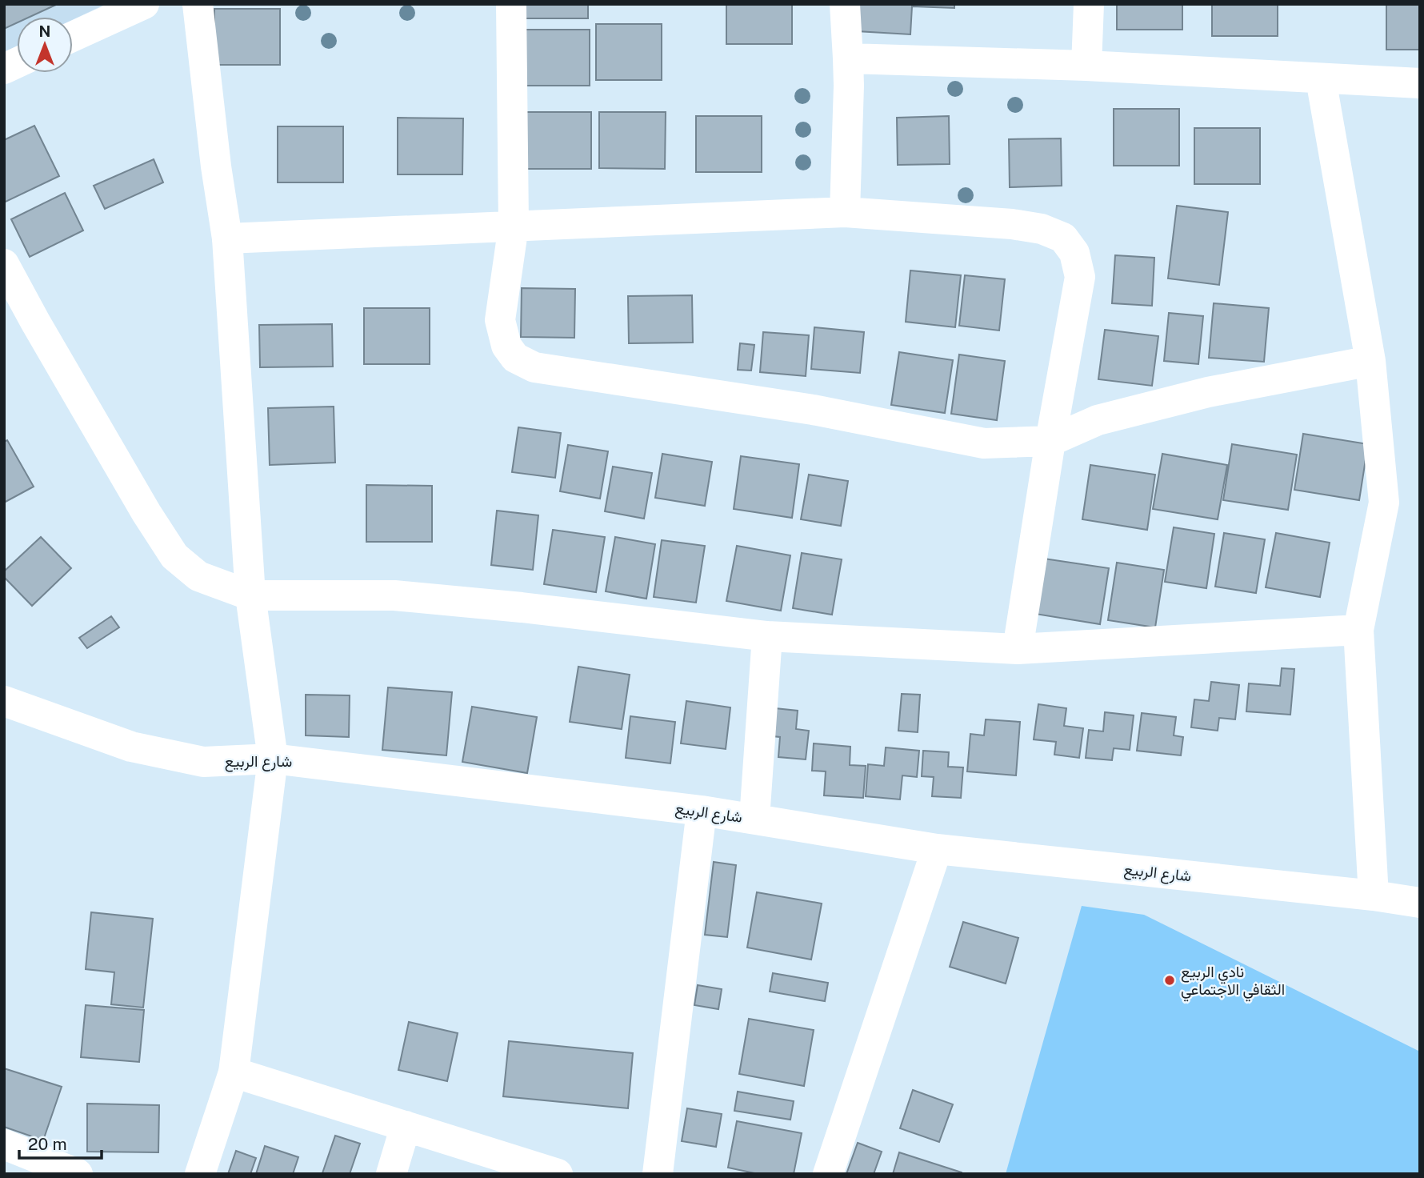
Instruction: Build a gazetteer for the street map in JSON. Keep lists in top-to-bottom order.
{
  "streets": {
    "street": ["شارع الربيع"]
  },
  "places": ["نادي الربيع الثقافي الاجتماعي"],
  "scale_bar": "20 m",
  "north": "top"
}
